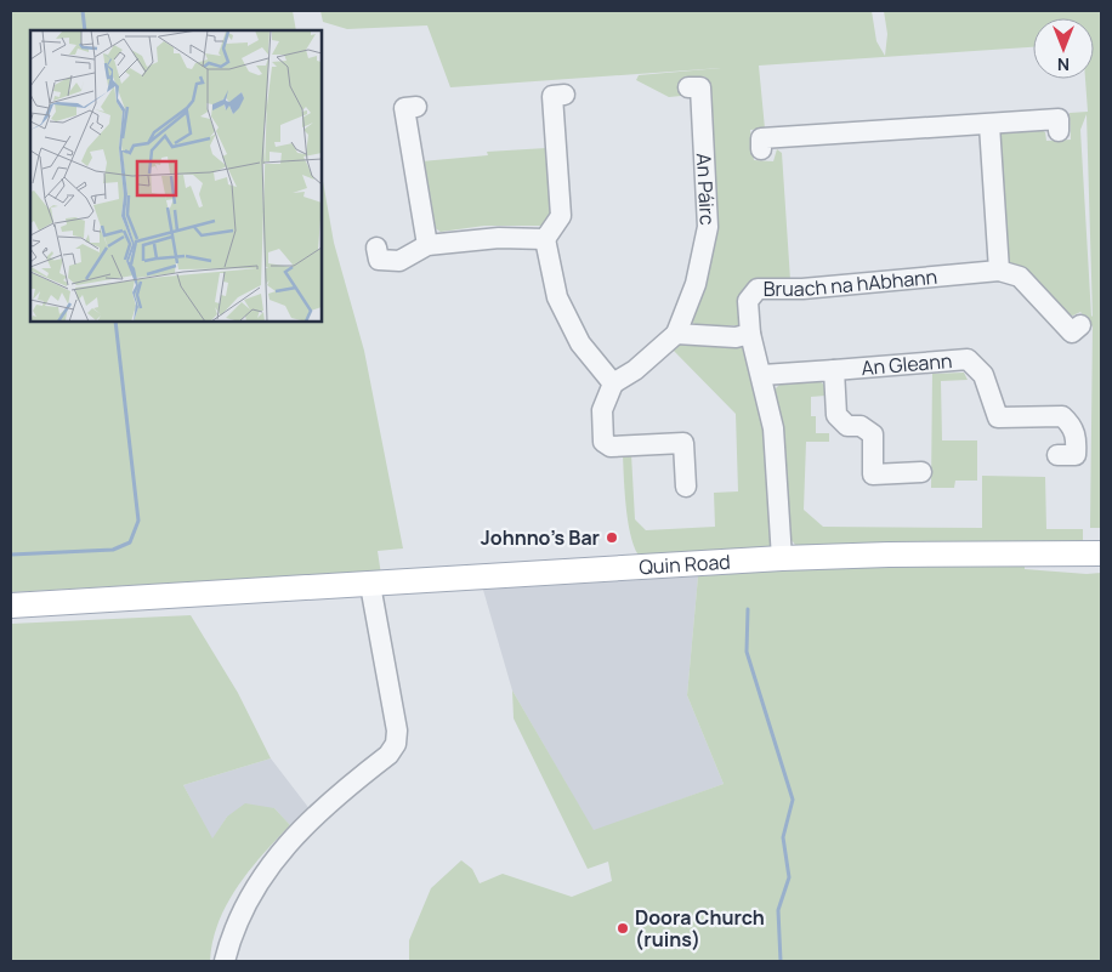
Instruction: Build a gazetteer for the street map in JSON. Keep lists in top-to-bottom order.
{
  "streets": {
    "main road": ["Quin Road"],
    "street": ["An Páirc", "Bruach na hAbhann", "An Gleann"]
  },
  "crossings": [
    ["Bruach na hAbhann", "An Gleann"],
    ["Bruach na hAbhann", "Quin Road"]
  ],
  "places": ["Johnno's Bar", "Doora Church (ruins)"],
  "north": "bottom"
}
